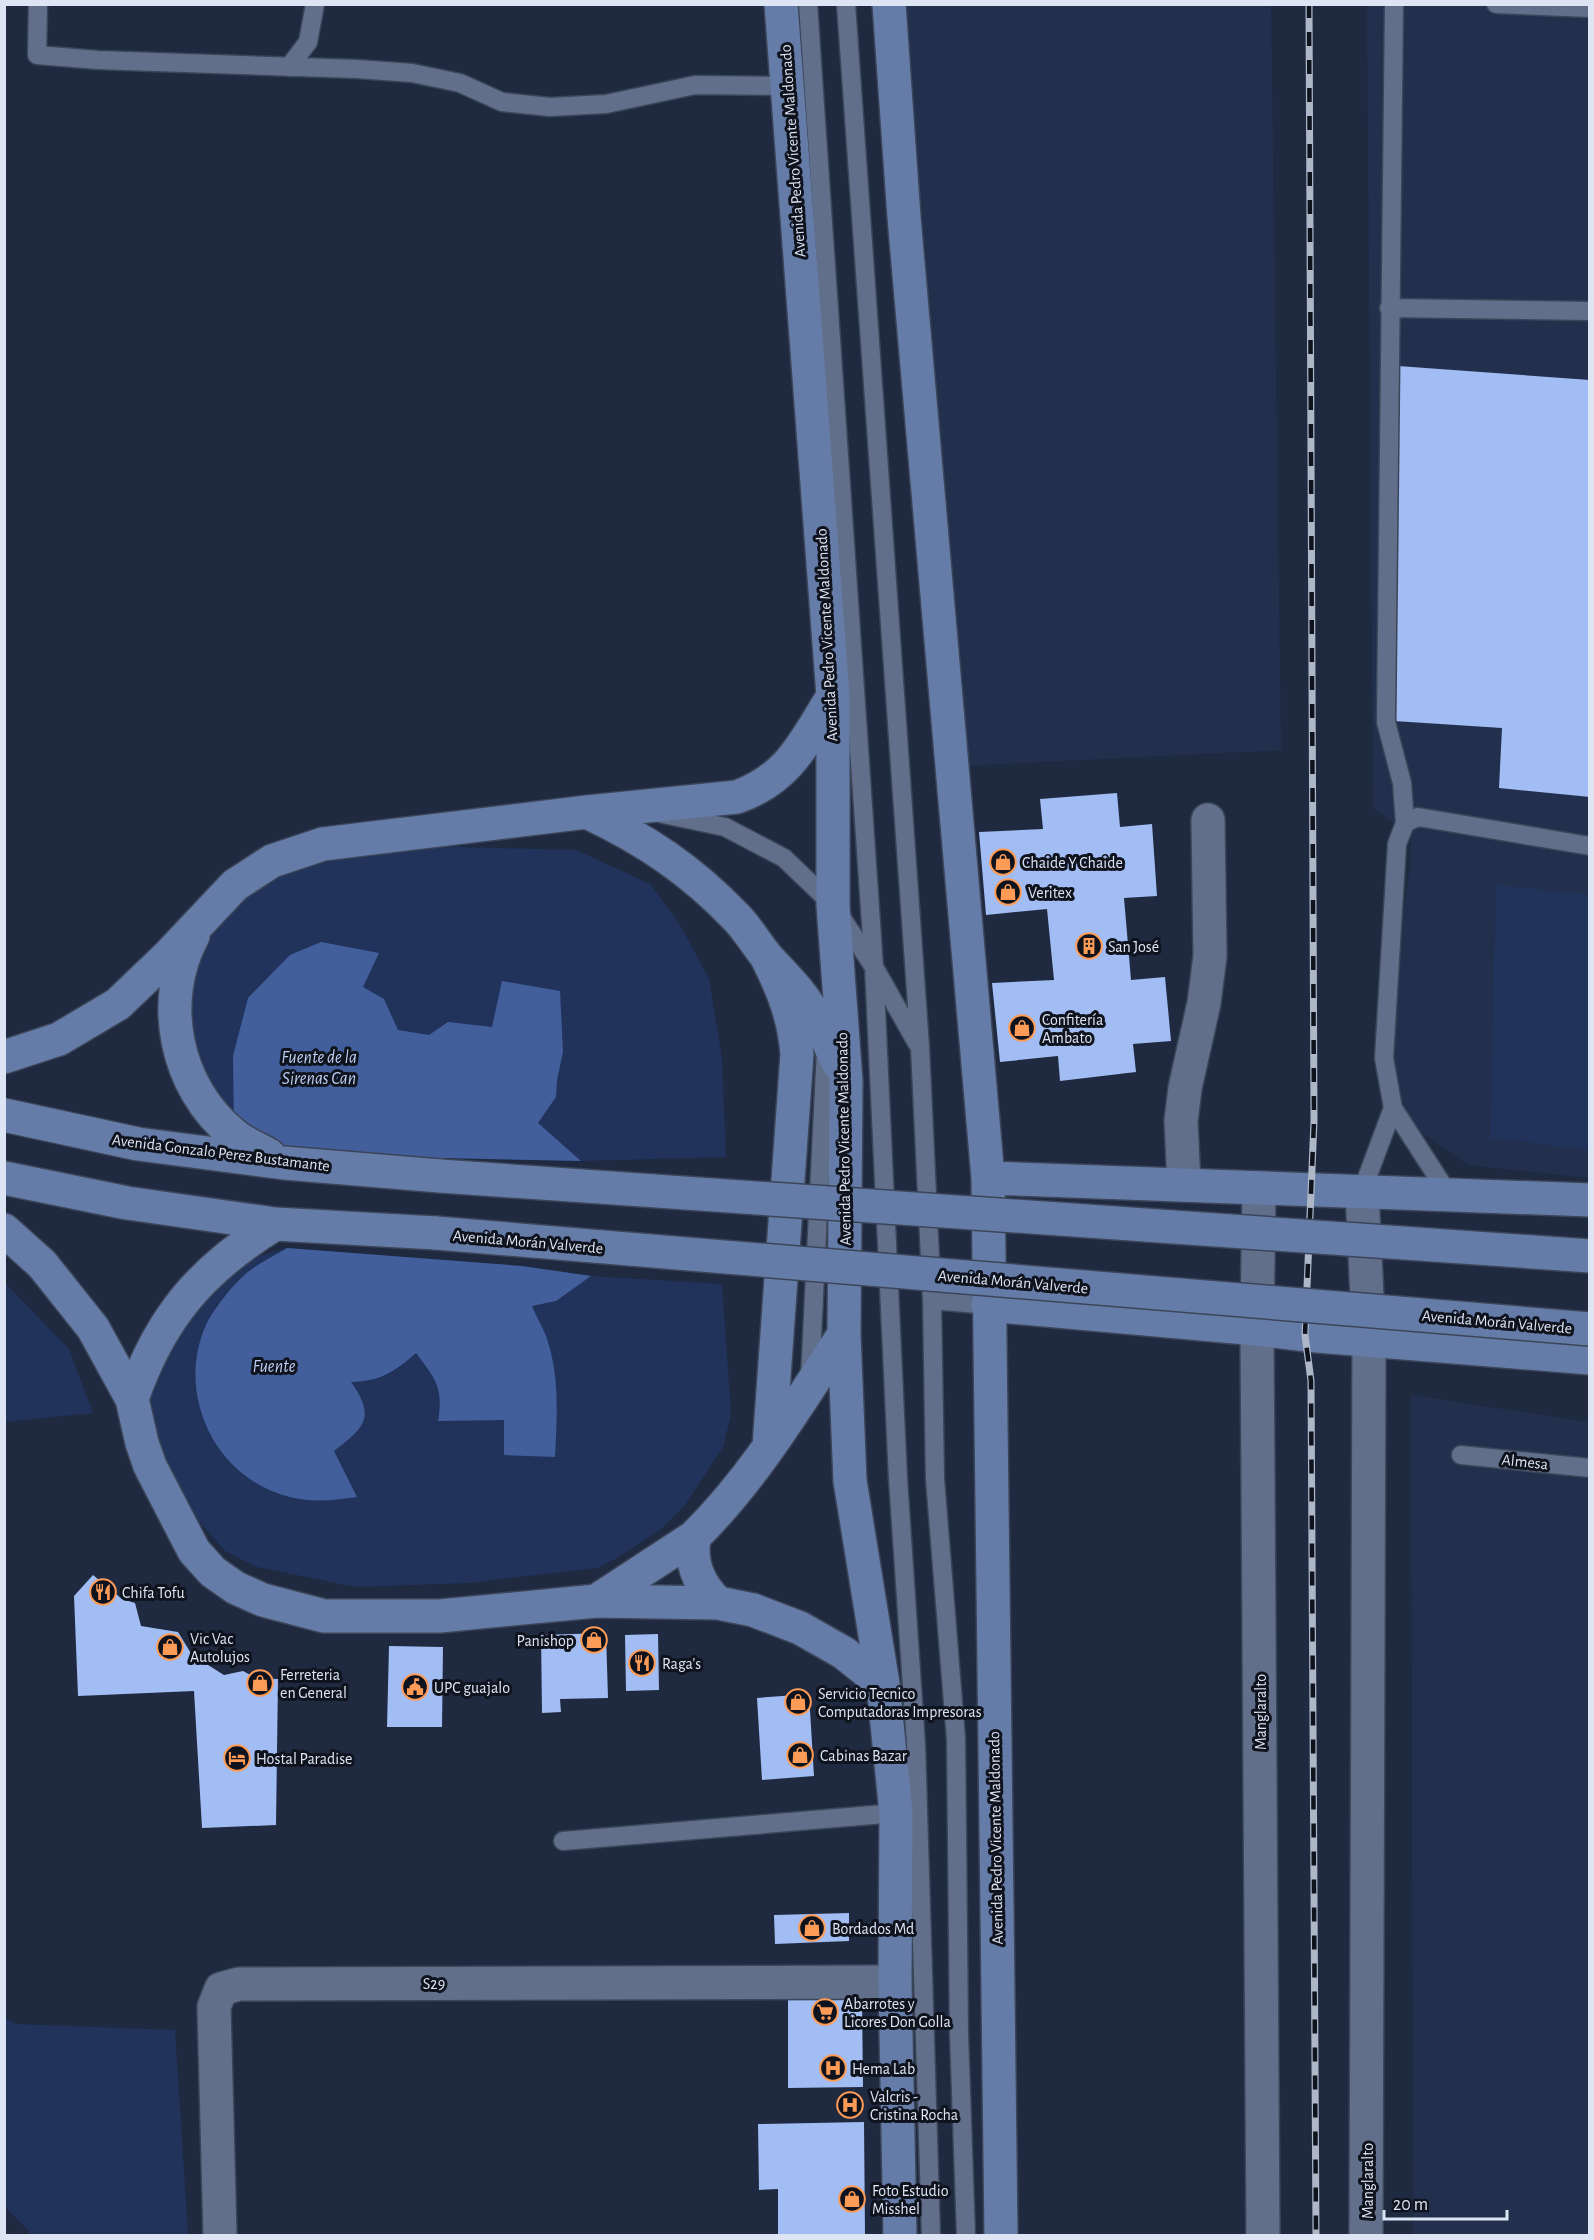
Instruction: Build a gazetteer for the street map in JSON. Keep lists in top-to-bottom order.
{
  "streets": {
    "main road": [
      "Avenida Pedro Vicente Maldonado",
      "Avenida Gonzalo Perez Bustamante",
      "Avenida Morán Valverde",
      "Manglaralto",
      "S29"
    ],
    "lane": ["Almesa"]
  },
  "crossings": [
    ["Avenida Pedro Vicente Maldonado", "S29"]
  ],
  "water": ["Fuente de la Sirenas Can", "Fuente"],
  "places": {
    "shop": [
      "Chaide Y Chaide",
      "Veritex",
      "Confitería Ambato",
      "Panishop",
      "Vic Vac Autolujos",
      "Ferreteria en General",
      "Servicio Tecnico Computadoras Impresoras",
      "Cabinas Bazar",
      "Bordados Md",
      "Foto Estudio Misshel"
    ],
    "building": ["San José"],
    "restaurant": ["Chifa Tofu", "Raga's"],
    "public building": ["UPC guajalo"],
    "hotel": ["Hostal Paradise"],
    "supermarket": ["Abarrotes y Licores Don Golla"],
    "hospital": ["Hema Lab", "Valcris - Cristina Rocha"]
  },
  "scale_bar": "20 m"
}
